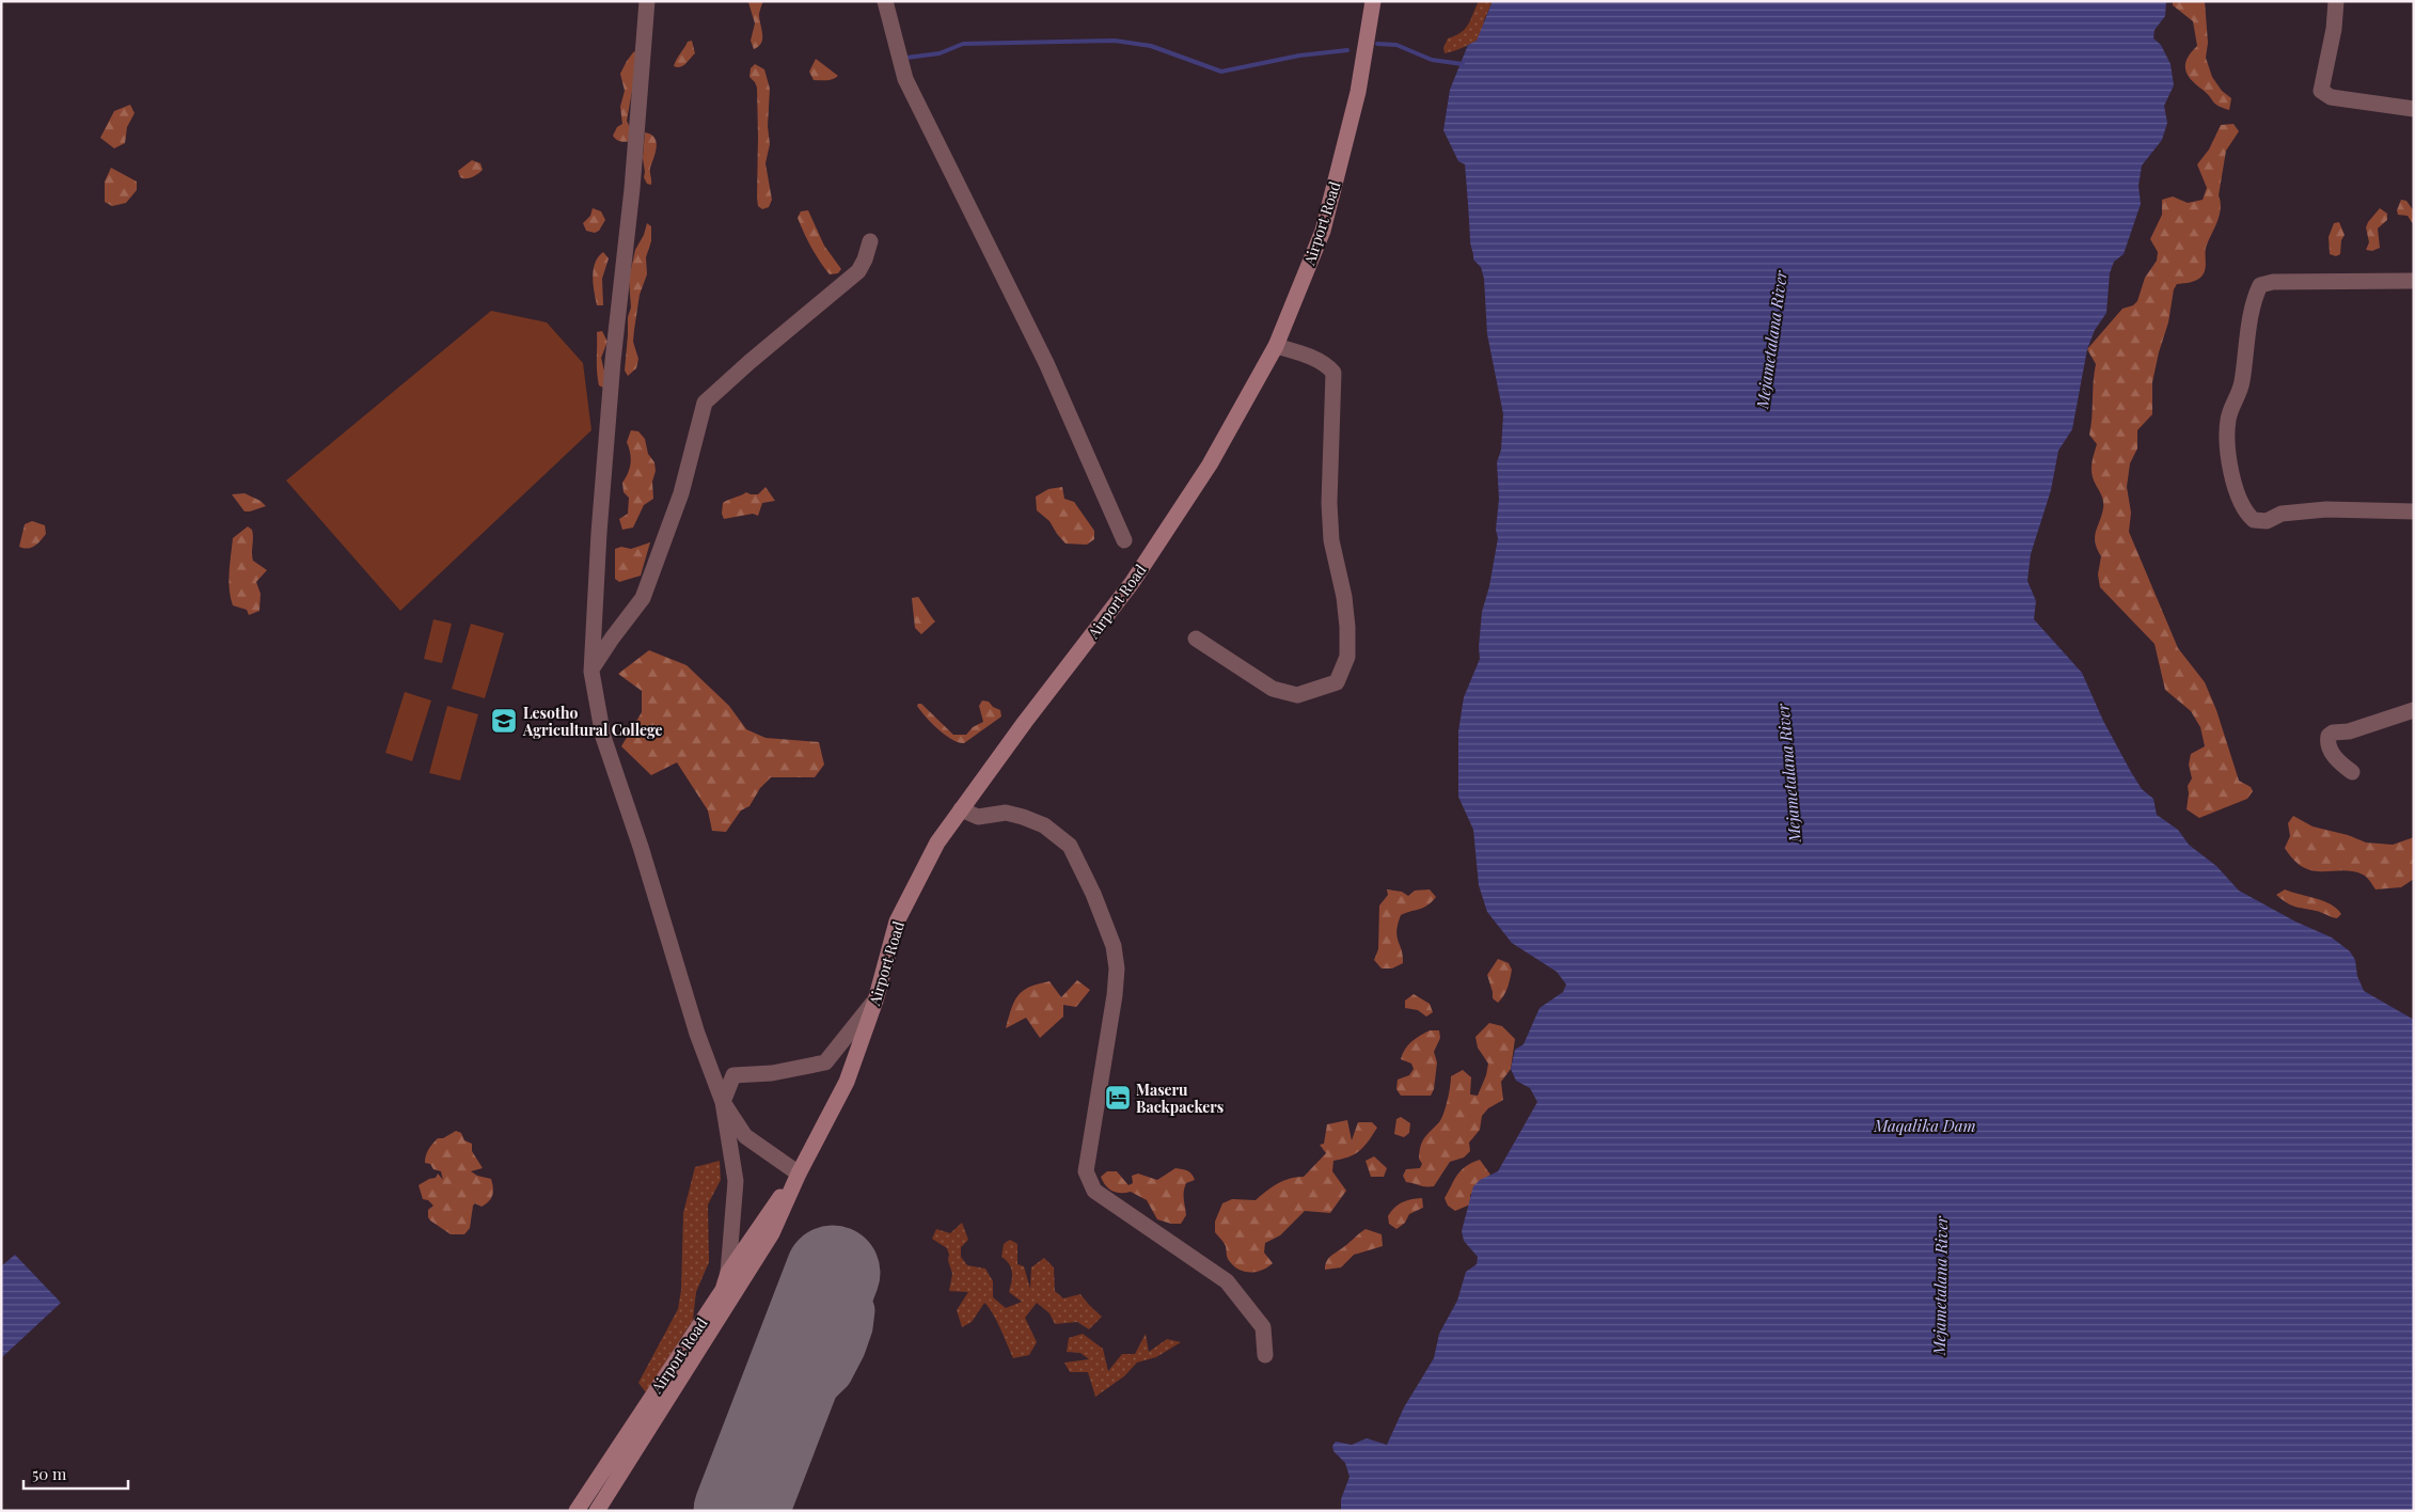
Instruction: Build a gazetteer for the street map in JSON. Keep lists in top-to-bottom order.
{
  "streets": {
    "main road": ["Airport Road"]
  },
  "water": ["Mejametalana River", "Maqalika Dam"],
  "places": {
    "school or university": ["Lesotho Agricultural College"],
    "hotel": ["Maseru Backpackers"]
  },
  "scale_bar": "50 m"
}
